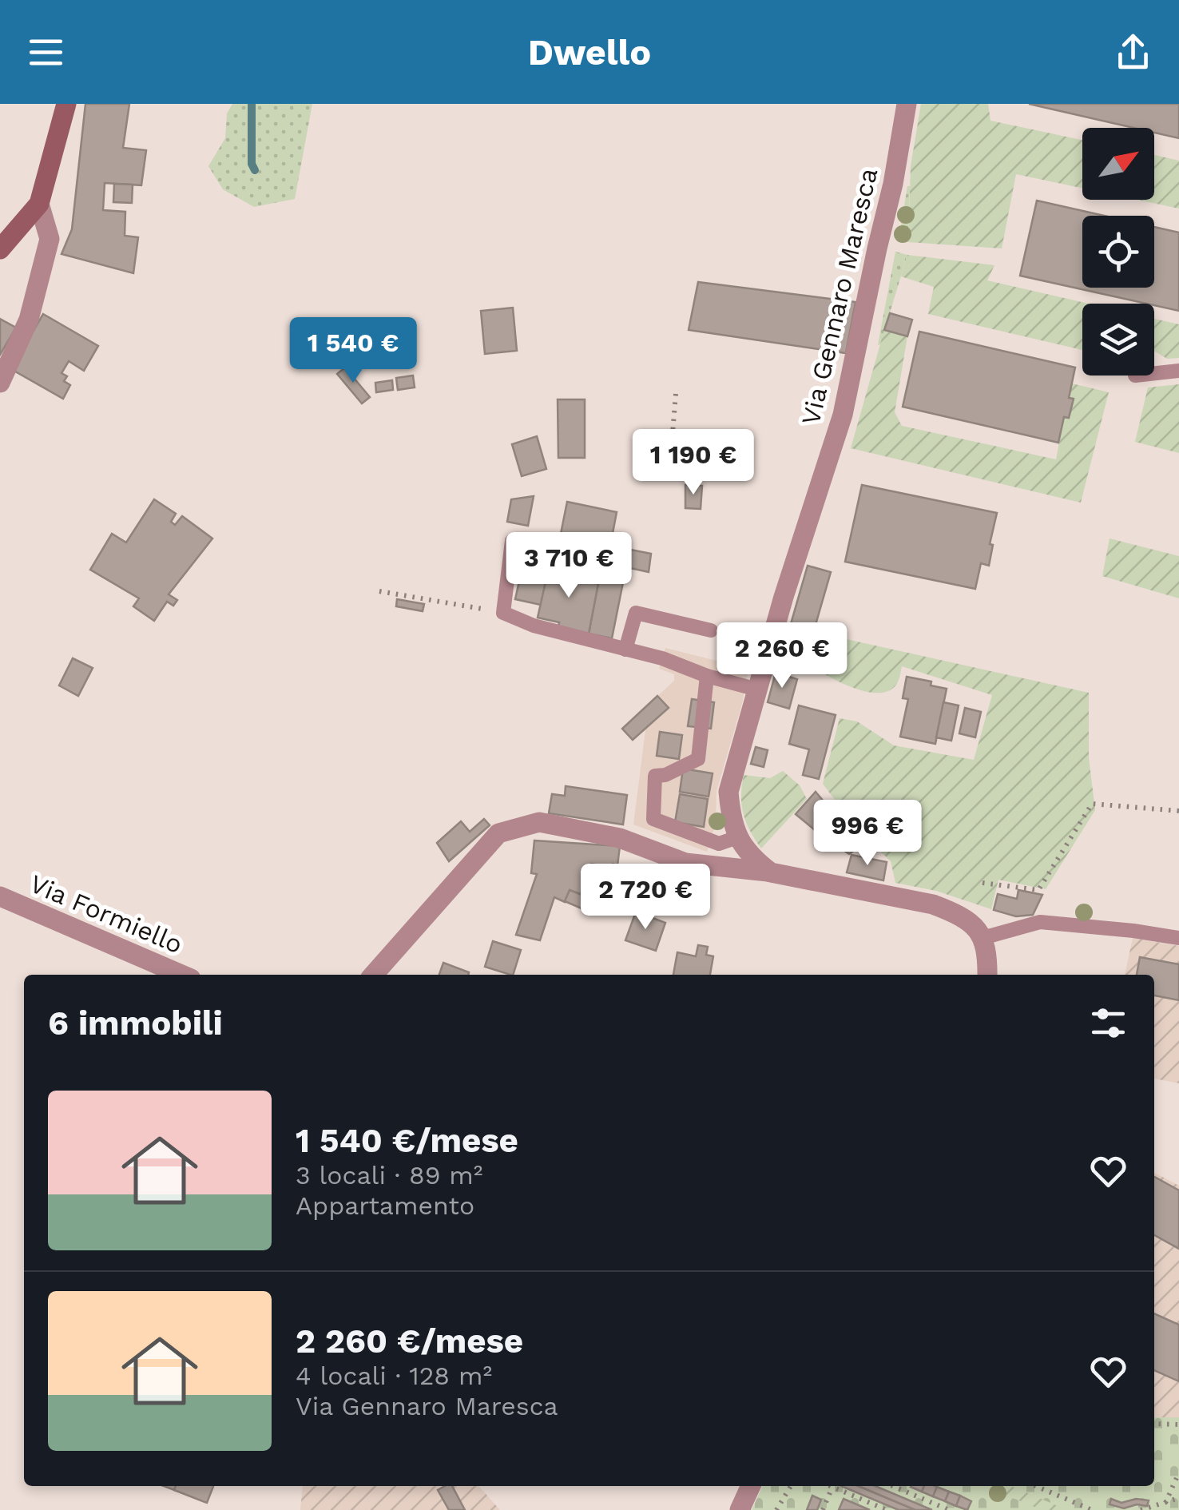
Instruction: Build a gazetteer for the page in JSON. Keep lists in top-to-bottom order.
{
  "streets": {
    "street": ["Via Gennaro Maresca", "Via Formiello"]
  },
  "north": "top right",
  "page": {
    "header": "Dwello",
    "price": [
      "1 540 €",
      "1 190 €",
      "3 710 €",
      "2 260 €",
      "996 €",
      "2 720 €"
    ],
    "heading": "6 immobili",
    "list": [
      {
        "name": "1 540 €/mese",
        "note": "3 locali · 89 m² · Appartamento"
      },
      {
        "name": "2 260 €/mese",
        "note": "4 locali · 128 m² · Via Gennaro Maresca"
      }
    ]
  }
}
